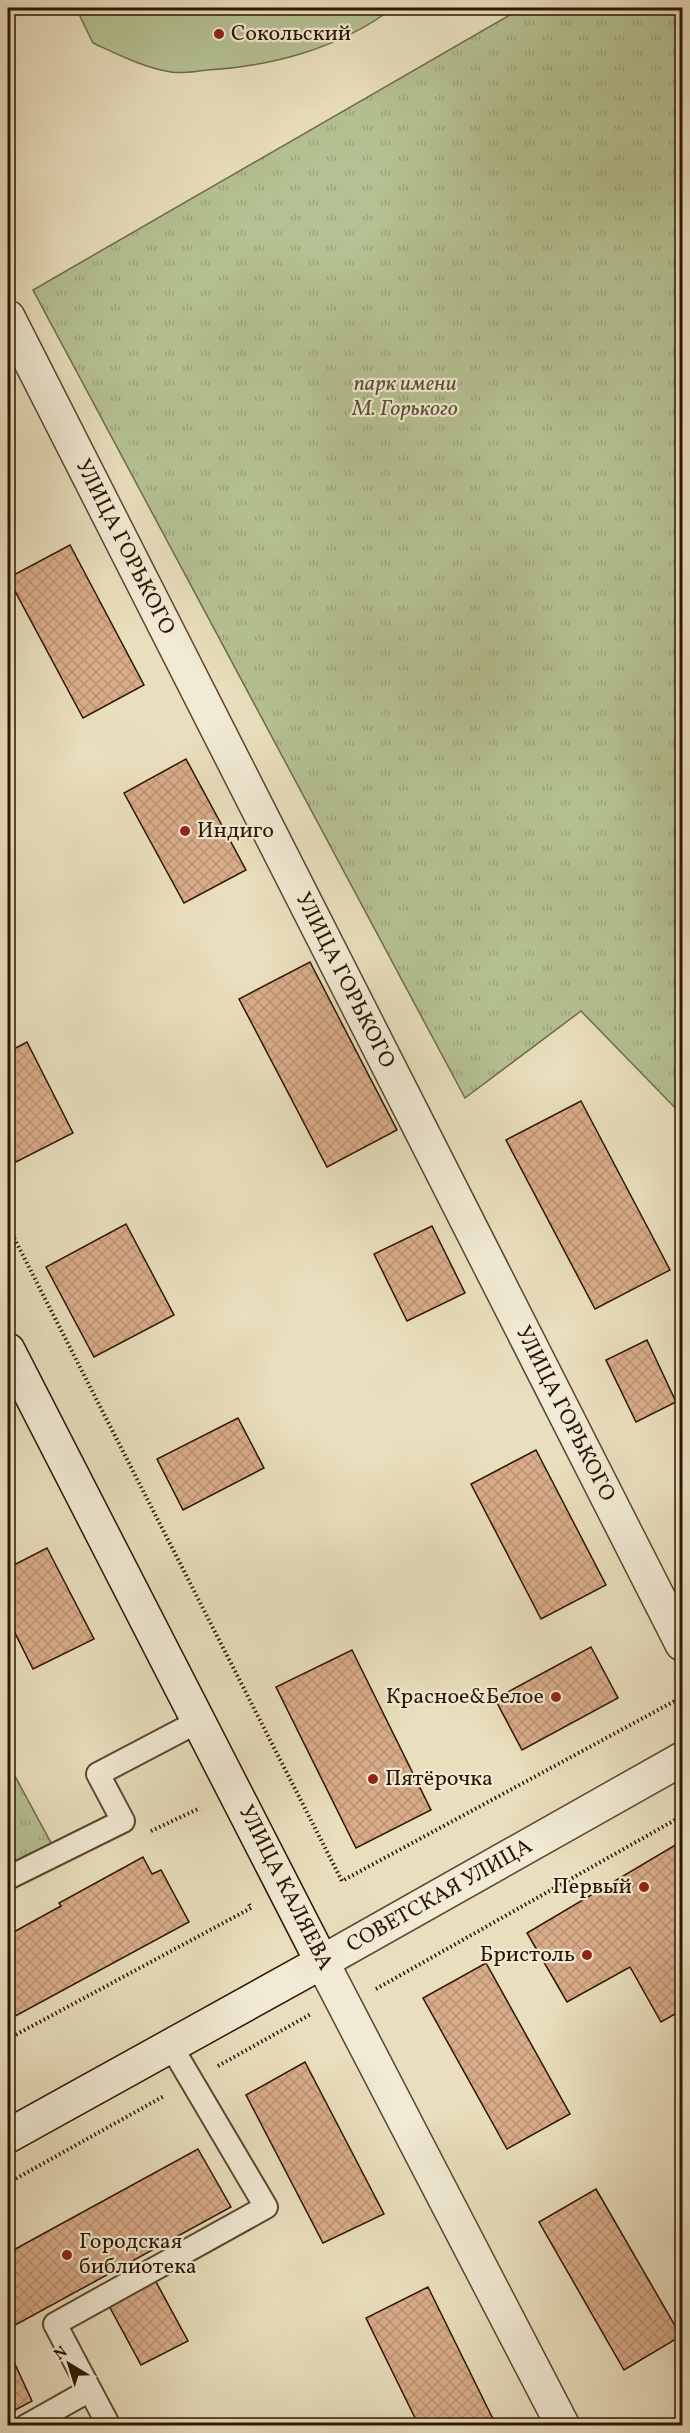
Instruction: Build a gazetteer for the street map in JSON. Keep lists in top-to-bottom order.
{
  "streets": {
    "street": ["УЛИЦА ГОРЬКОГО", "УЛИЦА КАЛЯЕВА", "СОВЕТСКАЯ УЛИЦА"]
  },
  "crossings": [
    ["УЛИЦА КАЛЯЕВА", "СОВЕТСКАЯ УЛИЦА"]
  ],
  "parks": ["парк имени М. Горького"],
  "places": [
    "Сокольский",
    "Индиго",
    "Красное&Белое",
    "Пятёрочка",
    "Первый",
    "Бристоль",
    "Городская библиотека"
  ],
  "north": "top left"
}
